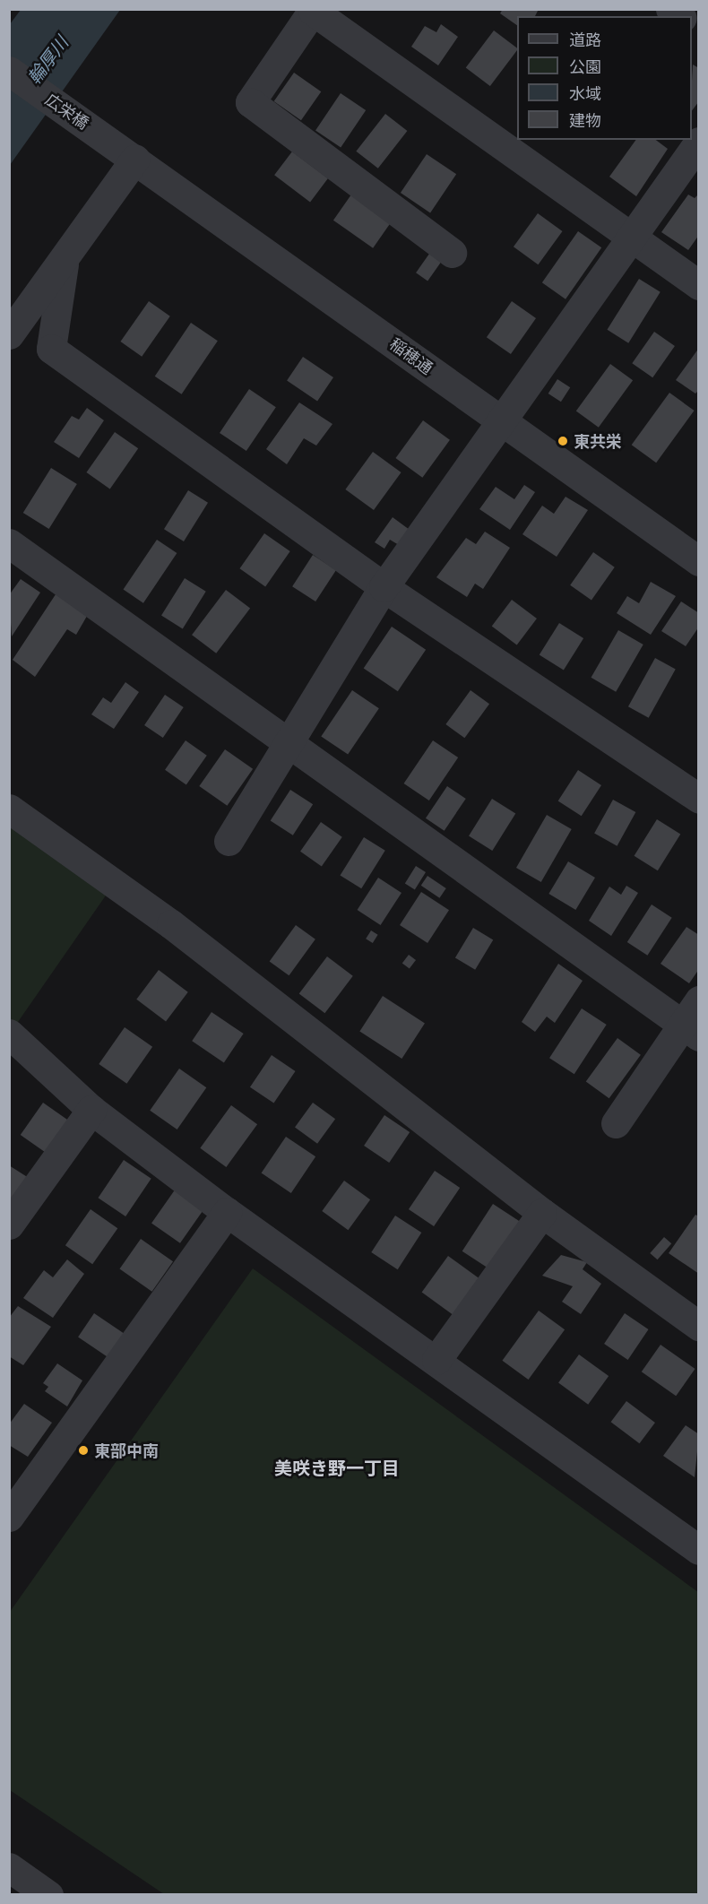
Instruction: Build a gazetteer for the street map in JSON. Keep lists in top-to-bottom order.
{
  "streets": {
    "street": ["広栄橋", "稲穂通"]
  },
  "crossings": [
    ["広栄橋", "稲穂通"]
  ],
  "districts": ["美咲き野一丁目"],
  "water": ["輪厚川"],
  "places": ["東共栄", "東部中南"],
  "legend": [
    "道路",
    "公園",
    "水域",
    "建物"
  ]
}
